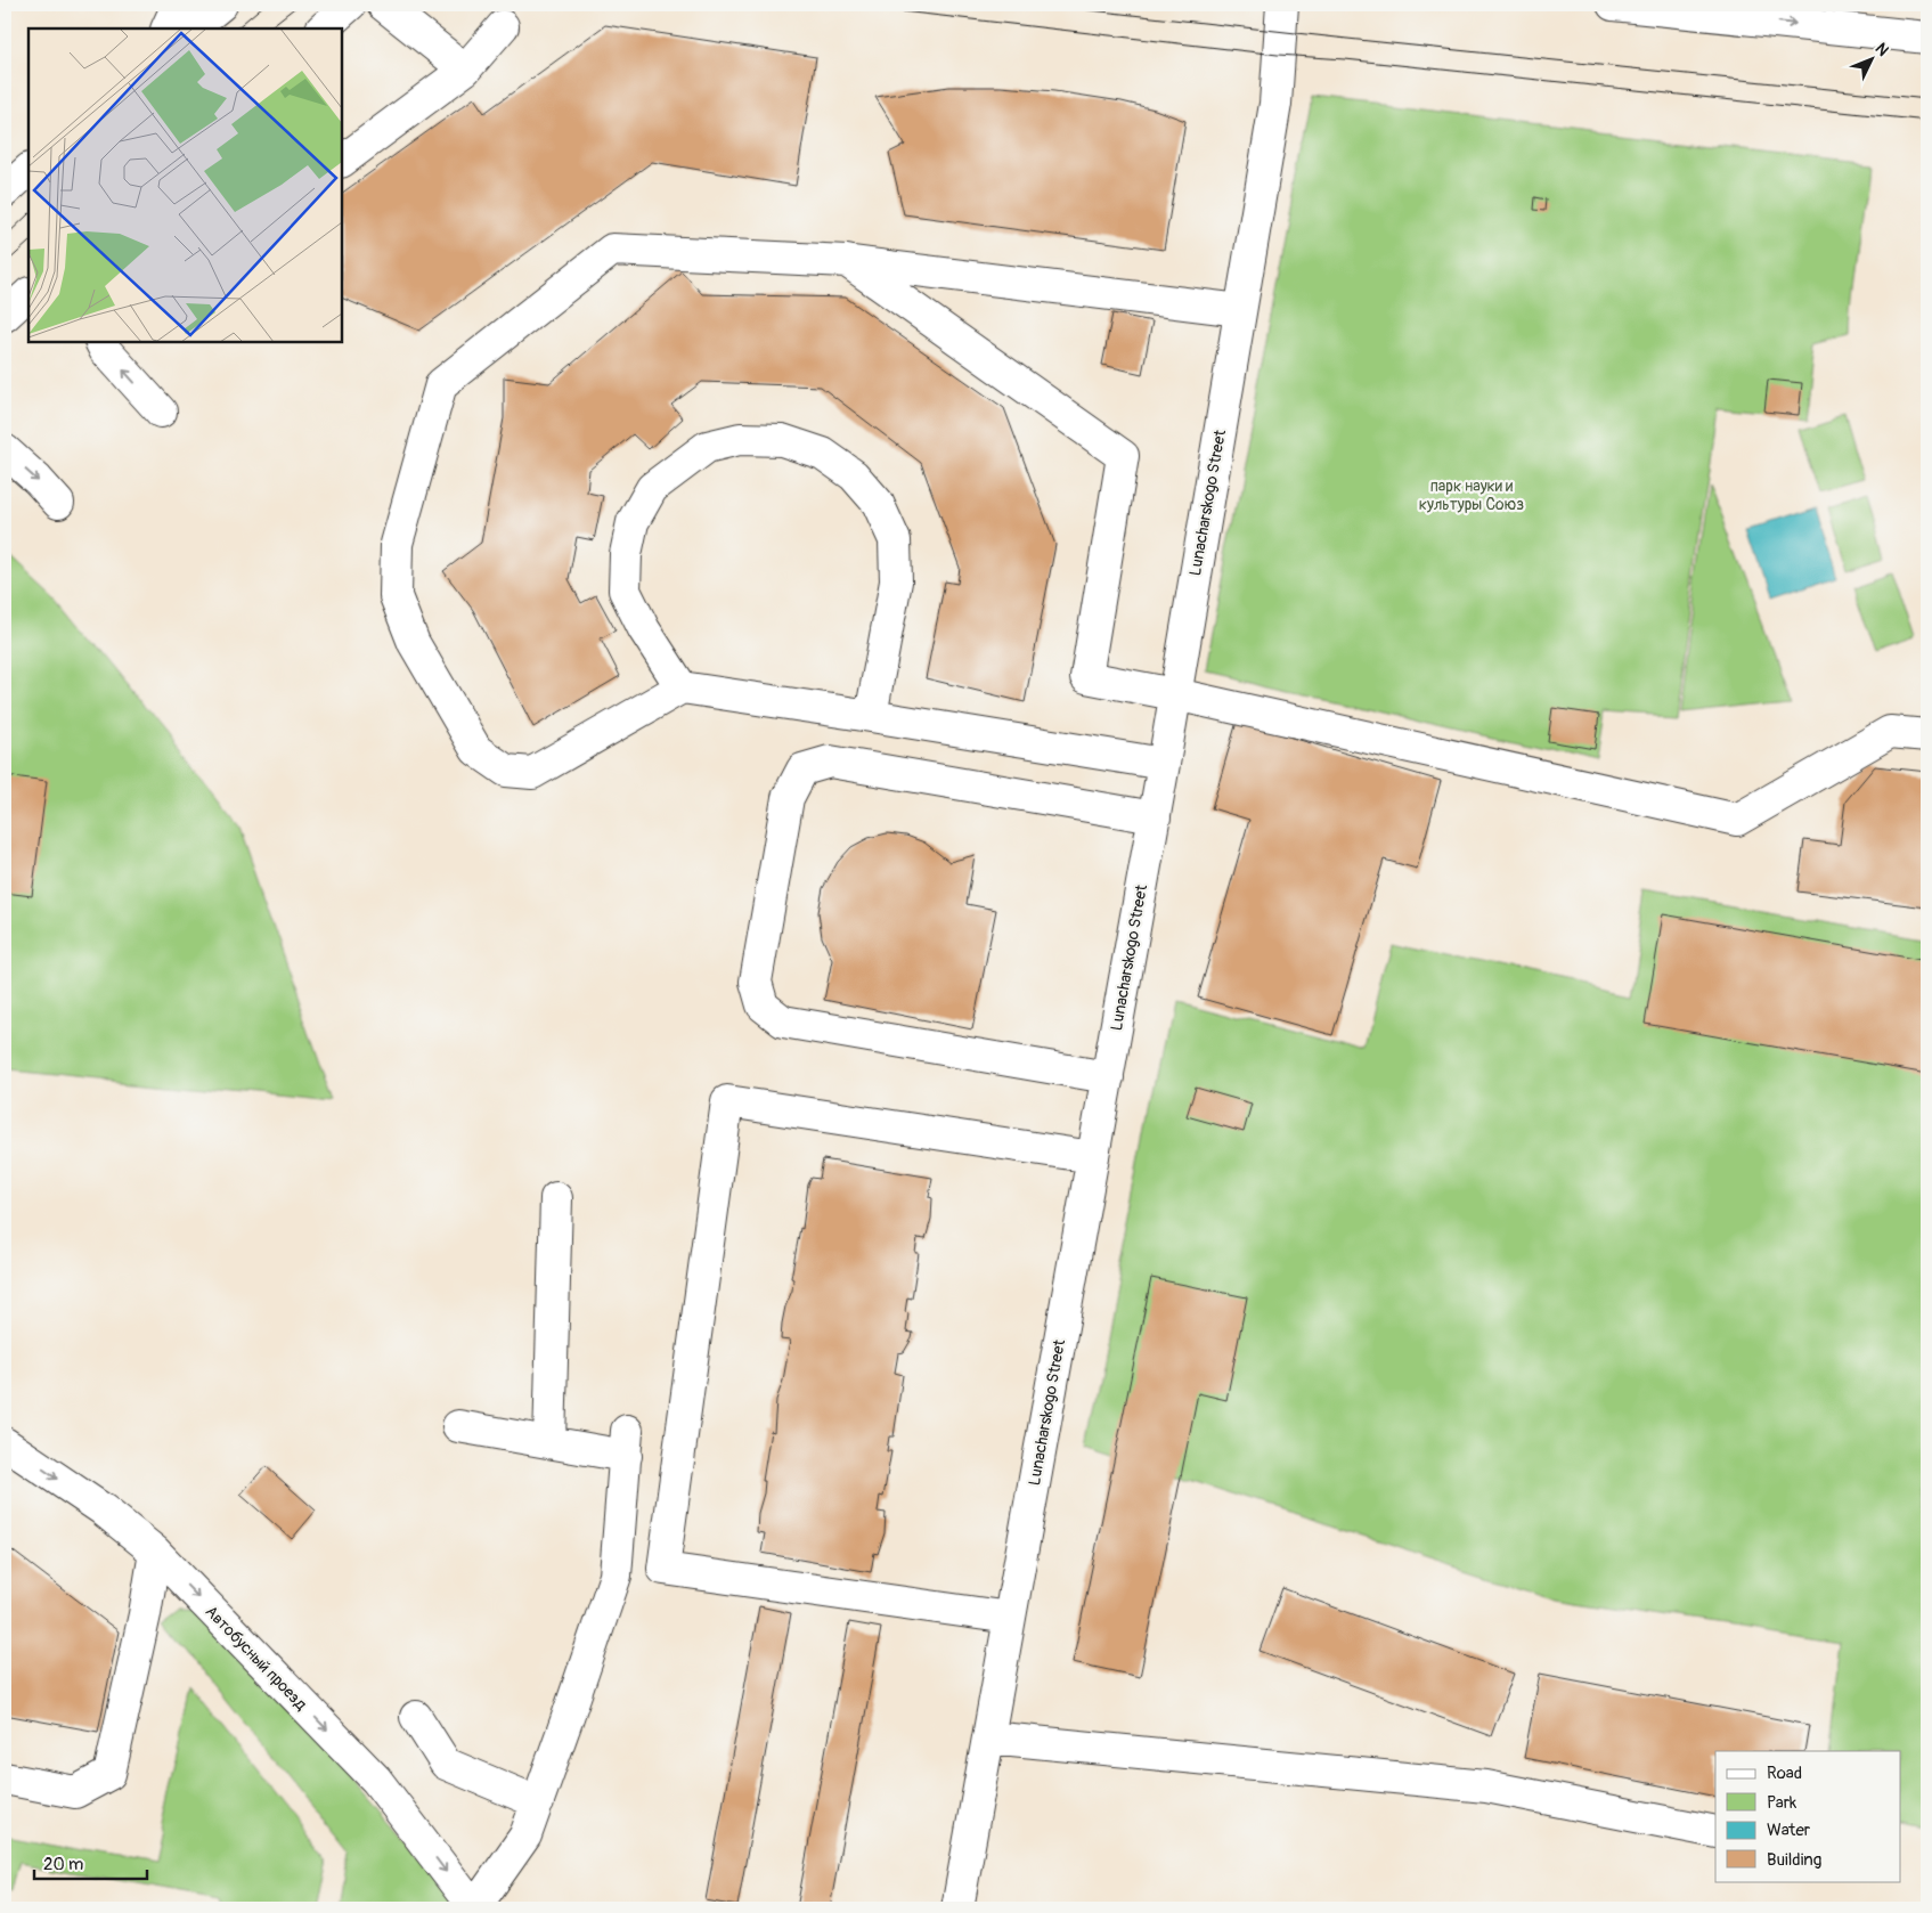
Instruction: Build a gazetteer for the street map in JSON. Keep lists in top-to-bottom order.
{
  "streets": {
    "street": ["Lunacharskogo Street", "Автобусный проезд"]
  },
  "one_way": ["Автобусный проезд"],
  "parks": ["парк науки и культуры Союз"],
  "legend": [
    "Road",
    "Park",
    "Water",
    "Building"
  ],
  "scale_bar": "20 m",
  "north": "top right"
}
